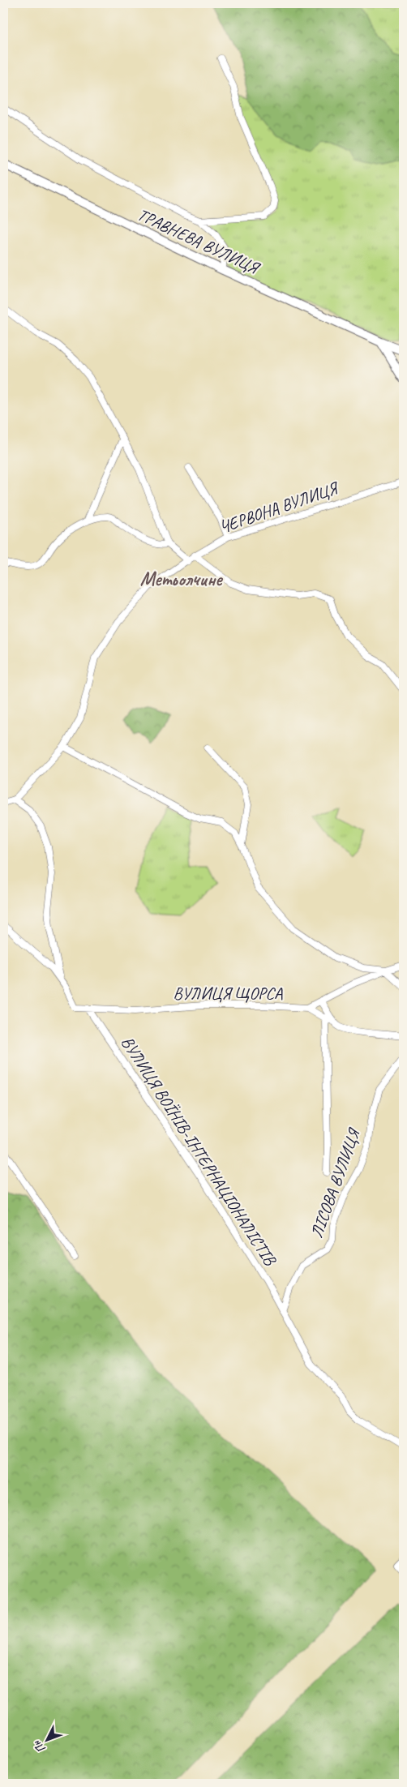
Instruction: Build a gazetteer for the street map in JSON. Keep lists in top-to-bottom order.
{
  "streets": {
    "street": [
      "ТРАВНЕВА ВУЛИЦЯ",
      "ЧЕРВОНА ВУЛИЦЯ",
      "ВУЛИЦЯ ЩОРСА",
      "ВУЛИЦЯ ВОЇНІВ-ІНТЕРНАЦІОНАЛІСТІВ",
      "ЛІСОВА ВУЛИЦЯ"
    ]
  },
  "crossings": [
    ["ЧЕРВОНА ВУЛИЦЯ", "ВУЛИЦЯ ЩОРСА"],
    ["ВУЛИЦЯ ЩОРСА", "ВУЛИЦЯ ВОЇНІВ-ІНТЕРНАЦІОНАЛІСТІВ"],
    ["ВУЛИЦЯ ВОЇНІВ-ІНТЕРНАЦІОНАЛІСТІВ", "ЛІСОВА ВУЛИЦЯ"]
  ],
  "districts": ["Метьолчине"],
  "north": "bottom left"
}
